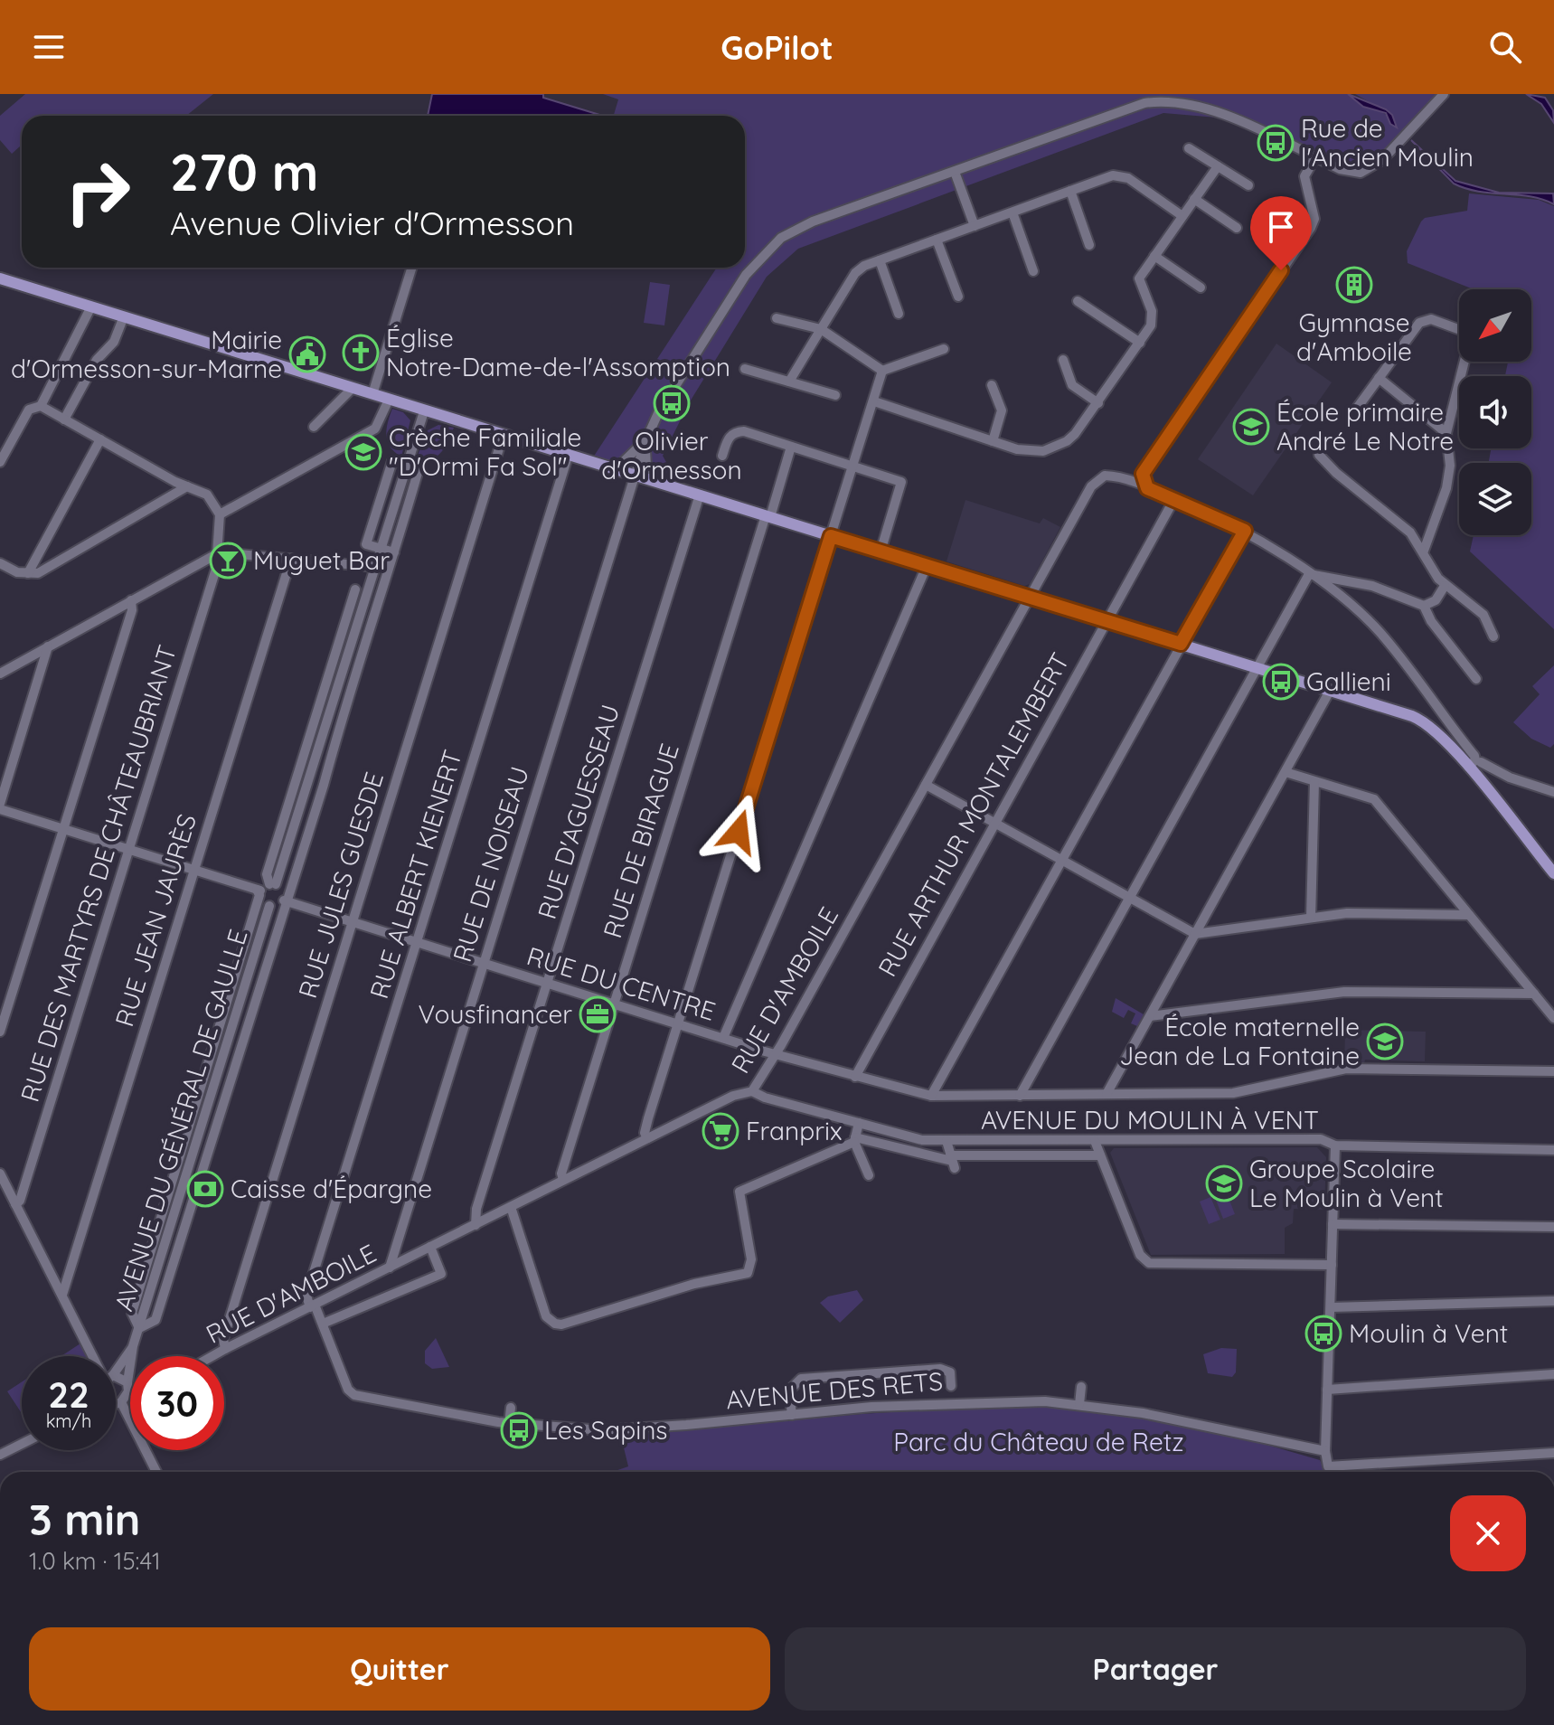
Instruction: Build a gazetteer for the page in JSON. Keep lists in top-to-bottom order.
{
  "streets": {
    "street": [
      "RUE D'AGUESSEAU",
      "RUE ARTHUR MONTALEMBERT",
      "RUE DE BIRAGUE",
      "RUE DE NOISEAU",
      "RUE DES MARTYRS DE CHÂTEAUBRIANT",
      "RUE ALBERT KIENERT",
      "RUE JULES GUESDE",
      "RUE JEAN JAURÈS",
      "RUE DU CENTRE",
      "RUE D'AMBOILE",
      "AVENUE DU GÉNÉRAL DE GAULLE",
      "AVENUE DU MOULIN À VENT",
      "AVENUE DES RETS"
    ]
  },
  "crossings": [
    ["RUE D'AGUESSEAU", "RUE DU CENTRE"],
    ["RUE D'AGUESSEAU", "RUE D'AMBOILE"],
    ["RUE ARTHUR MONTALEMBERT", "RUE DU CENTRE"],
    ["RUE DE BIRAGUE", "RUE DU CENTRE"],
    ["RUE DE BIRAGUE", "RUE D'AMBOILE"],
    ["RUE DE NOISEAU", "RUE DU CENTRE"],
    ["RUE DE NOISEAU", "RUE D'AMBOILE"],
    ["RUE ALBERT KIENERT", "RUE DU CENTRE"],
    ["RUE ALBERT KIENERT", "RUE D'AMBOILE"],
    ["RUE JULES GUESDE", "RUE DU CENTRE"],
    ["RUE JULES GUESDE", "RUE D'AMBOILE"],
    ["RUE DU CENTRE", "RUE D'AMBOILE"],
    ["RUE DU CENTRE", "AVENUE DU GÉNÉRAL DE GAULLE"],
    ["RUE D'AMBOILE", "AVENUE DU MOULIN À VENT"],
    ["AVENUE DU MOULIN À VENT", "AVENUE DES RETS"]
  ],
  "parks": ["Parc du Château de Retz"],
  "places": {
    "bus stop": [
      "Rue de l'Ancien Moulin",
      "Olivier d'Ormesson",
      "Gallieni",
      "Moulin à Vent",
      "Les Sapins"
    ],
    "building": ["Gymnase d'Amboile"],
    "church": ["Église Notre-Dame-de-l'Assomption"],
    "public building": ["Mairie d'Ormesson-sur-Marne"],
    "school or university": [
      "École primaire André Le Notre",
      "Crèche Familiale \"D'Ormi Fa Sol\"",
      "École maternelle Jean de La Fontaine",
      "Groupe Scolaire Le Moulin à Vent"
    ],
    "bar": ["Muguet Bar"],
    "office": ["Vousfinancer"],
    "supermarket": ["Franprix"],
    "bank": ["Caisse d'Épargne"]
  },
  "north": "bottom left",
  "page": {
    "header": "GoPilot",
    "turn": ["270 m", "Avenue Olivier d'Ormesson"],
    "speed": "22 km/h",
    "limit": "30",
    "heading": ["3 min", "1.0 km · 15:41"],
    "buttons": ["Quitter", "Partager"]
  }
}
